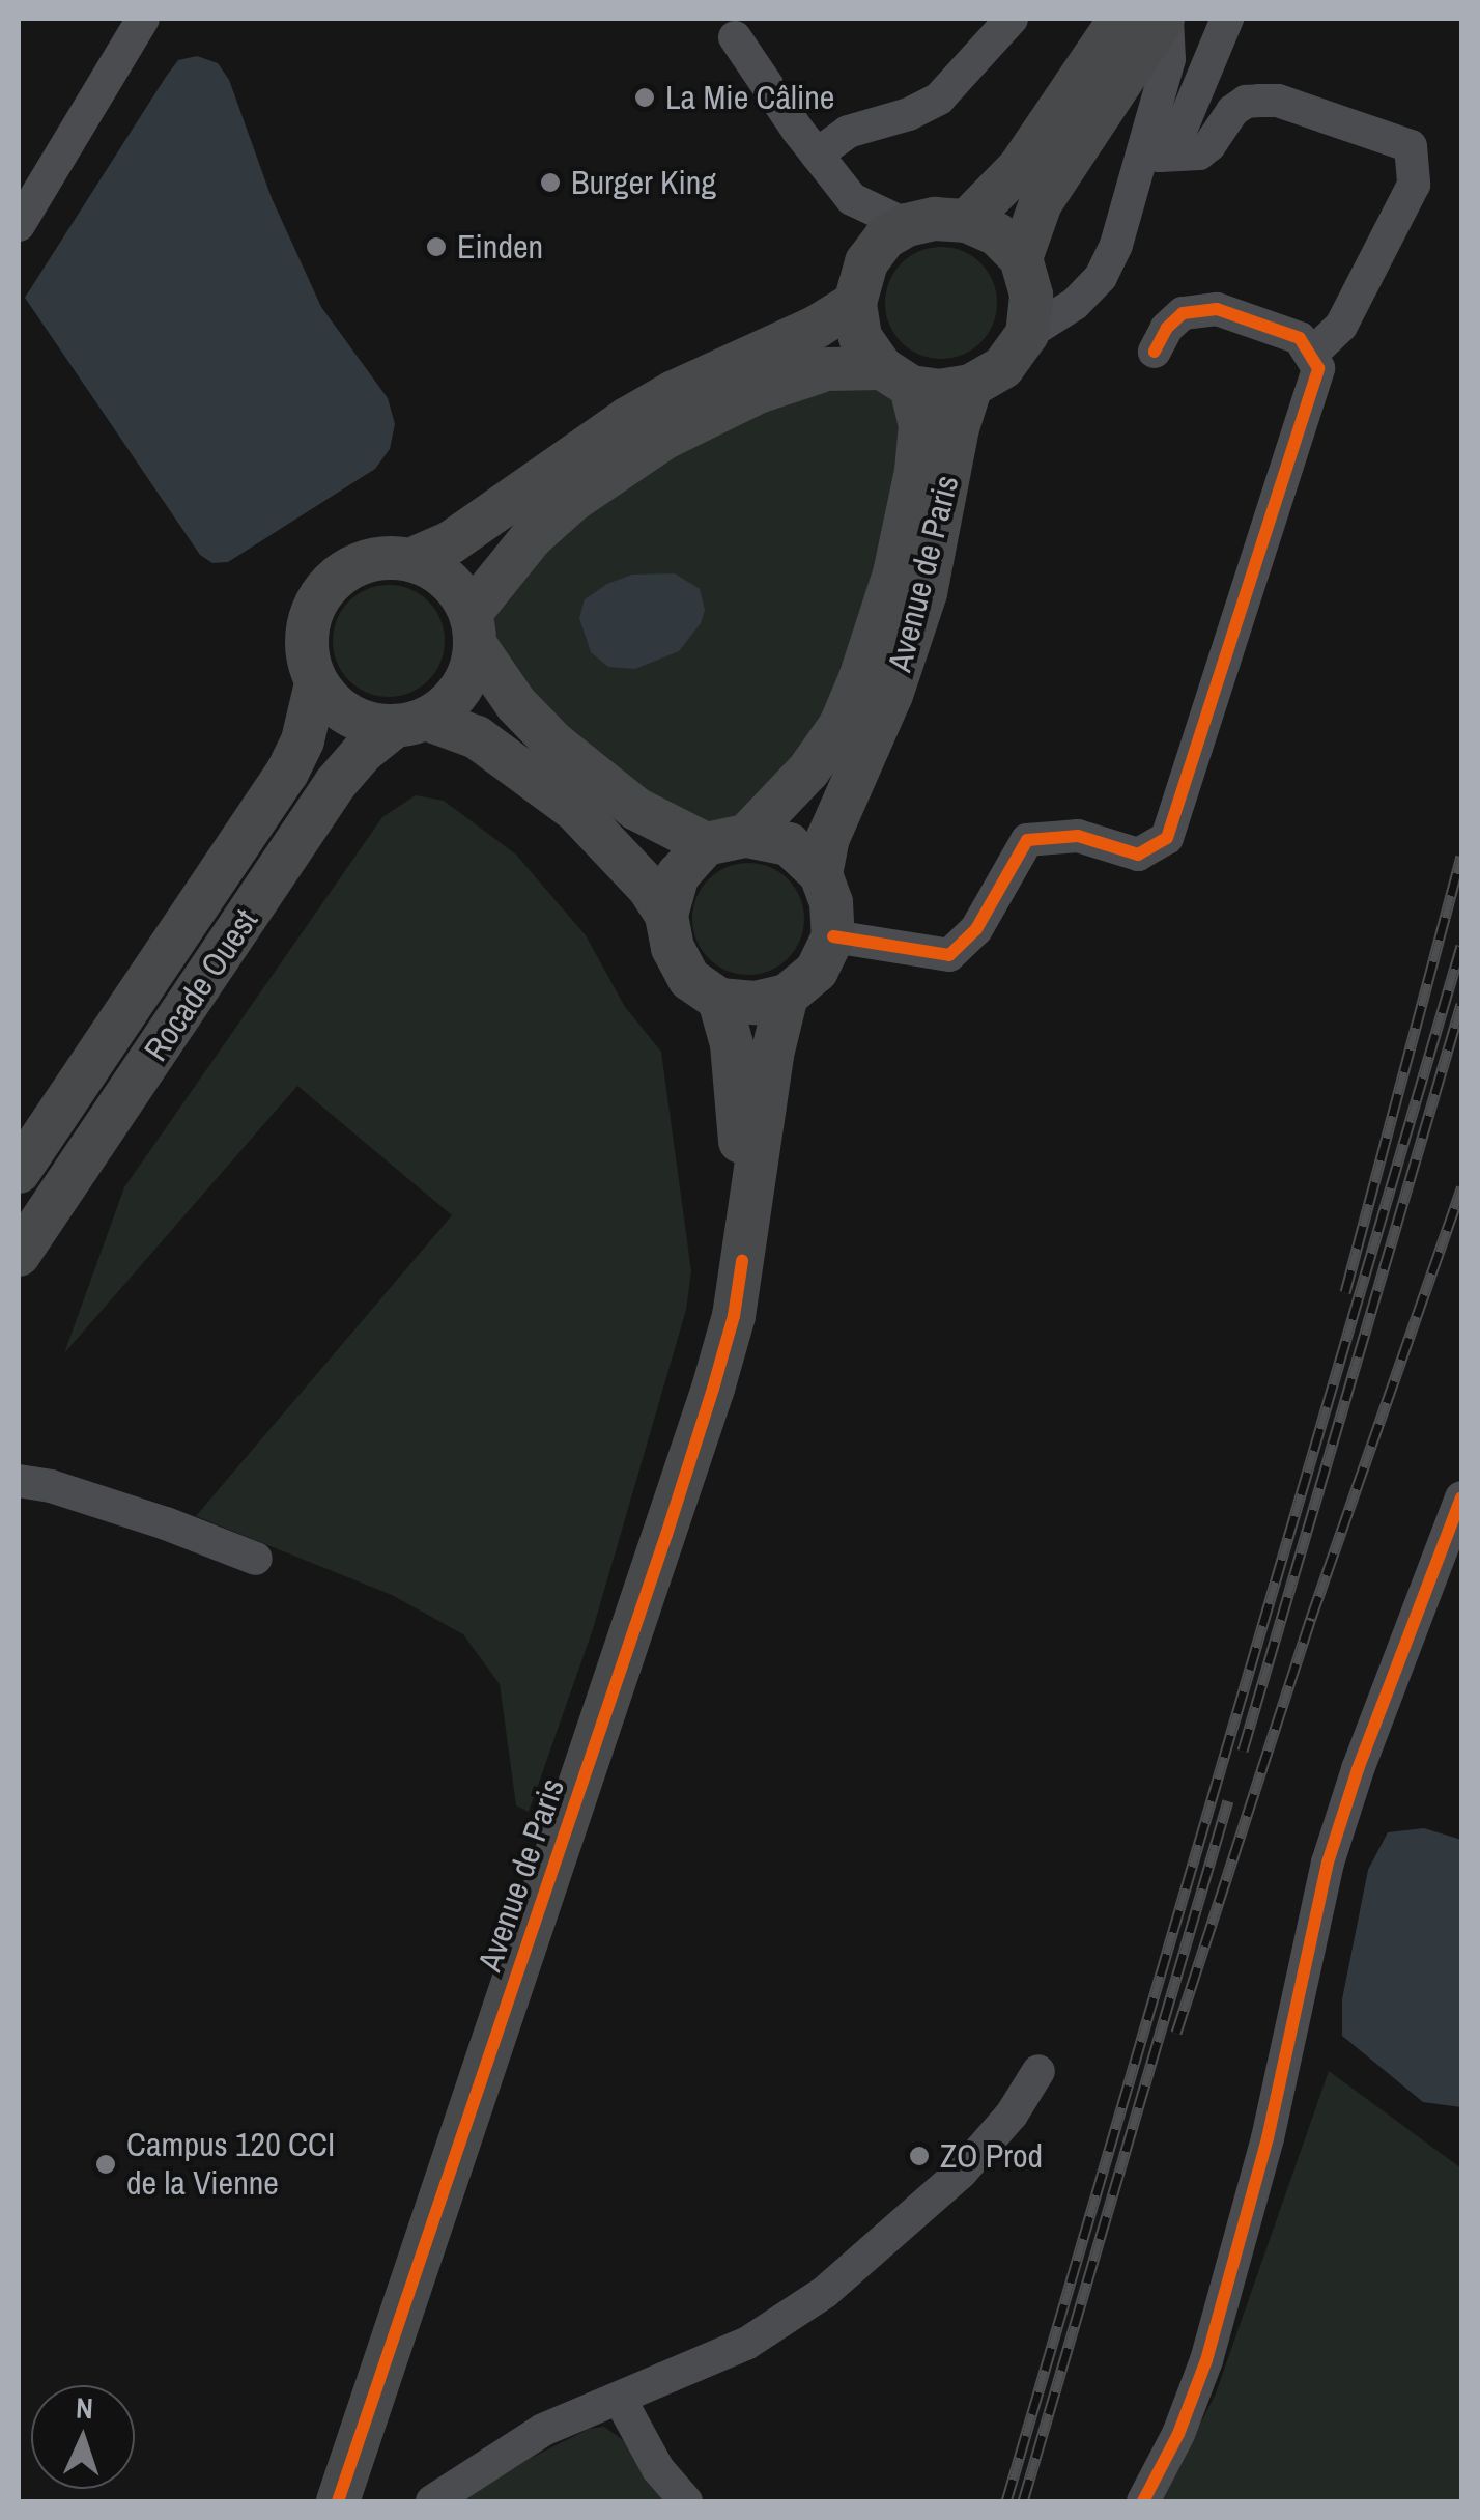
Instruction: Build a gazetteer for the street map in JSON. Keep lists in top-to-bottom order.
{
  "streets": {
    "main road": ["Avenue de Paris", "Rocade Ouest"]
  },
  "places": [
    "La Mie Câline",
    "Burger King",
    "Einden",
    "ZO Prod",
    "Campus 120 CCI de la Vienne"
  ],
  "north": "top"
}
